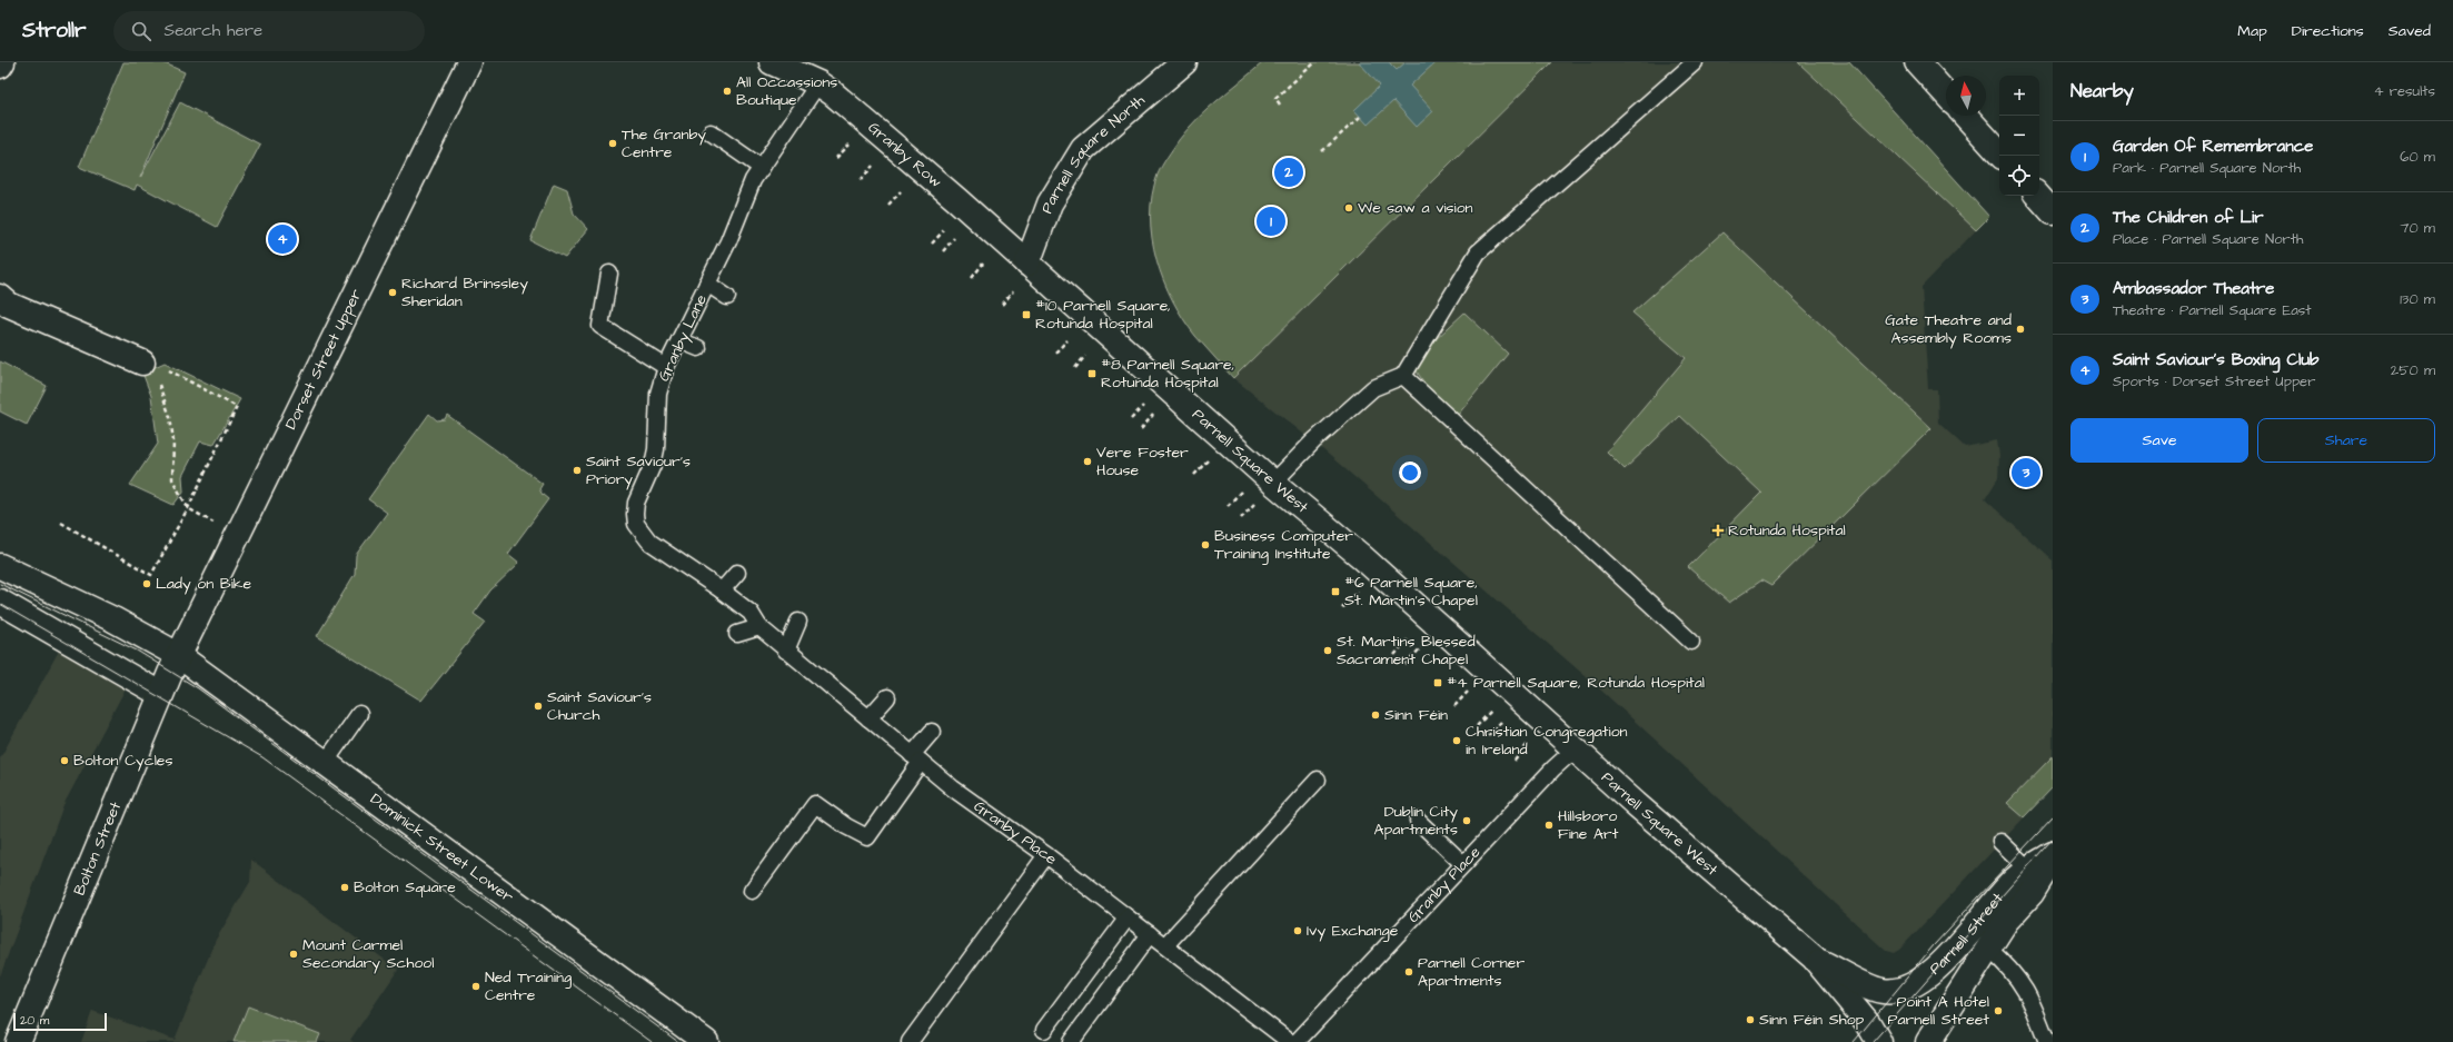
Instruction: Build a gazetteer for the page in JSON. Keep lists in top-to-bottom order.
{
  "streets": {
    "main road": [
      "Granby Row",
      "Parnell Square North",
      "Dorset Street Upper",
      "Parnell Square West",
      "Bolton Street",
      "Dominick Street Lower",
      "Parnell Street"
    ],
    "lane": ["Granby Lane", "Granby Place"]
  },
  "crossings": [
    ["Granby Row", "Parnell Square North"],
    ["Granby Row", "Granby Lane"],
    ["Granby Row", "Parnell Square West"],
    ["Parnell Square North", "Parnell Square West"],
    ["Granby Lane", "Granby Place"],
    ["Dorset Street Upper", "Bolton Street"],
    ["Dorset Street Upper", "Dominick Street Lower"],
    ["Parnell Square West", "Granby Place"],
    ["Parnell Square West", "Parnell Street"],
    ["Bolton Street", "Dominick Street Lower"]
  ],
  "places": {
    "other": [
      "All Occassions Boutique",
      "The Granby Centre",
      "We saw a vision",
      "Richard Brinssley Sheridan",
      "Gate Theatre and Assembly Rooms",
      "Vere Foster House",
      "Saint Saviour's Priory",
      "Business Computer Training Institute",
      "Lady on Bike",
      "St. Martins Blessed Sacrament Chapel",
      "Saint Saviour's Church",
      "Sinn Féin",
      "Christian Congregation in Ireland",
      "Bolton Cycles",
      "Dublin City Apartments",
      "Hillsboro Fine Art",
      "Bolton Square",
      "Ivy Exchange",
      "Mount Carmel Secondary School",
      "Parnell Corner Apartments",
      "Ned Training Centre",
      "Point A Hotel Parnell Street",
      "Sinn Féin Shop"
    ],
    "transit": [
      "#10 Parnell Square, Rotunda Hospital",
      "#8 Parnell Square, Rotunda Hospital",
      "#6 Parnell Square, St. Martin's Chapel",
      "#4 Parnell Square, Rotunda Hospital"
    ],
    "health": ["Rotunda Hospital"]
  },
  "scale_bar": "20 m",
  "north": "top",
  "page": {
    "header": "Strollr",
    "search": "Search here",
    "nav": ["Map", "Directions", "Saved"],
    "heading": ["Nearby", "4 results"],
    "map_buttons": ["+", "−"],
    "list": [
      {
        "mark": "1",
        "name": "Garden Of Remembrance",
        "note": "Park · Parnell Square North",
        "value": "60 m"
      },
      {
        "mark": "2",
        "name": "The Children of Lir",
        "note": "Place · Parnell Square North",
        "value": "70 m"
      },
      {
        "mark": "3",
        "name": "Ambassador Theatre",
        "note": "Theatre · Parnell Square East",
        "value": "130 m"
      },
      {
        "mark": "4",
        "name": "Saint Saviour's Boxing Club",
        "note": "Sports · Dorset Street Upper",
        "value": "250 m"
      }
    ],
    "pins": [
      "2",
      "1",
      "4",
      "3"
    ],
    "buttons": ["Save", "Share"],
    "scale": "20 m"
  }
}
